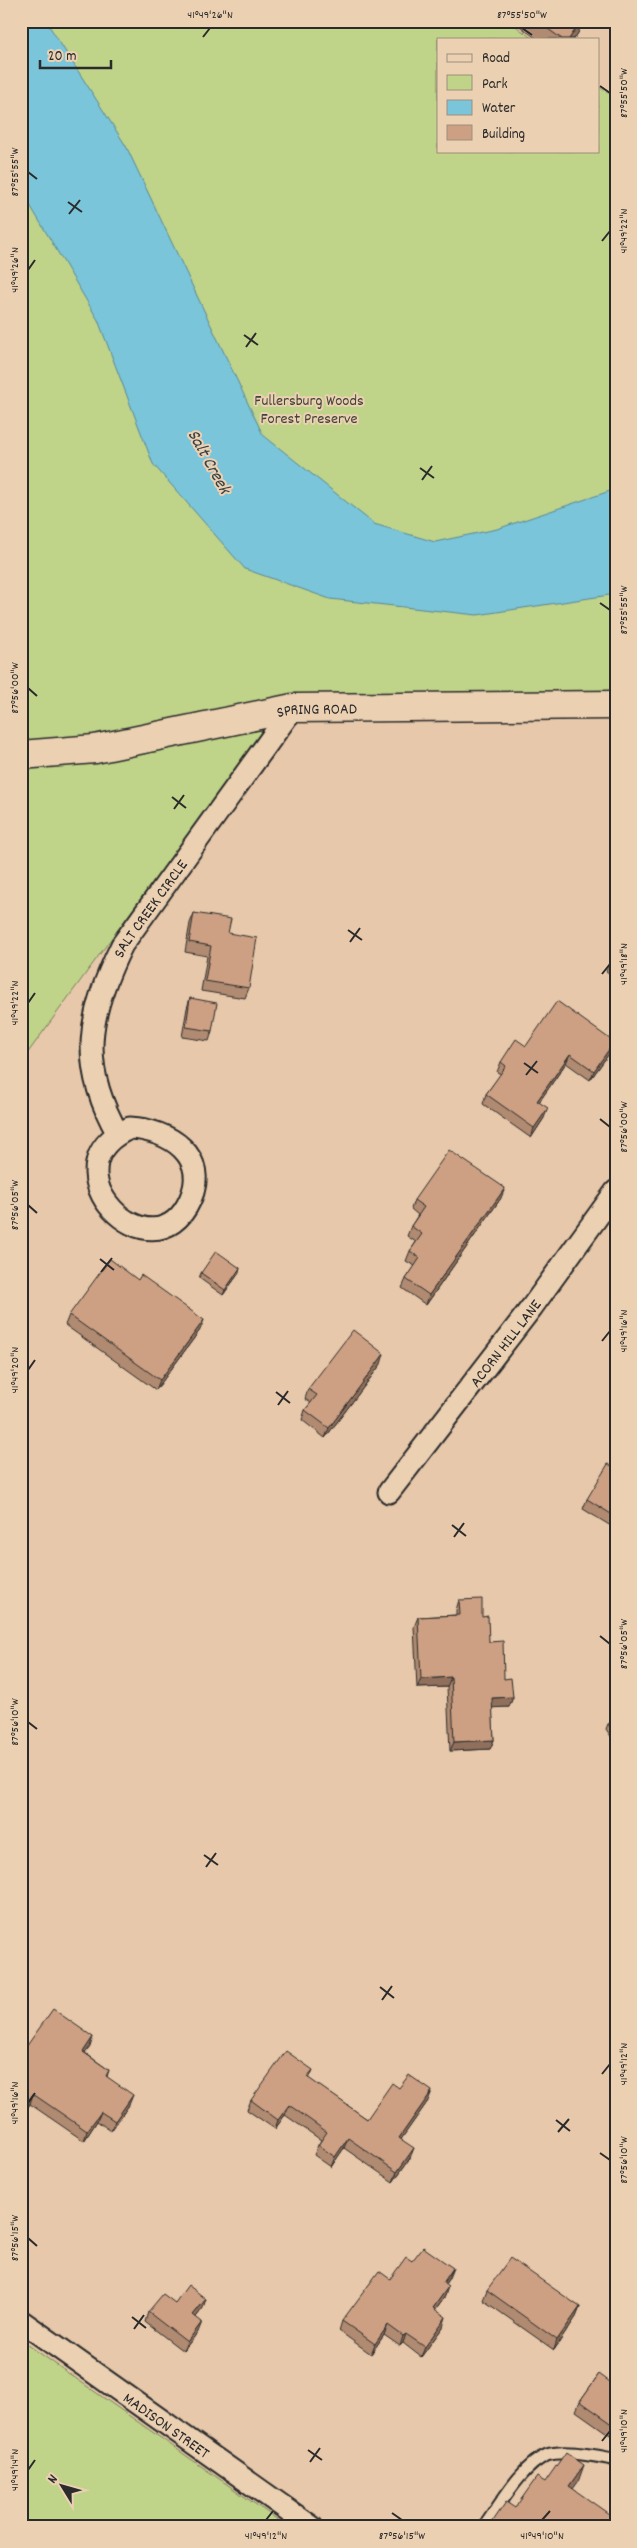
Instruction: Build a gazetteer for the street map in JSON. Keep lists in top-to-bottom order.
{
  "streets": {
    "street": [
      "SPRING ROAD",
      "SALT CREEK CIRCLE",
      "ACORN HILL LANE",
      "MADISON STREET"
    ]
  },
  "crossings": [
    ["SPRING ROAD", "SALT CREEK CIRCLE"]
  ],
  "water": ["Salt Creek"],
  "parks": ["Fullersburg Woods Forest Preserve"],
  "legend": [
    "Road",
    "Park",
    "Water",
    "Building"
  ],
  "scale_bar": "20 m",
  "north": "top left",
  "coordinates": [
    "41°49'26\"N",
    "87°55'50\"W",
    "87°55'55\"W",
    "41°49'22\"N",
    "87°56'00\"W",
    "41°49'18\"N",
    "87°56'05\"W",
    "41°49'16\"N",
    "41°49'20\"N",
    "87°56'10\"W",
    "41°49'12\"N",
    "87°56'15\"W",
    "41°49'10\"N",
    "41°49'14\"N"
  ]
}
